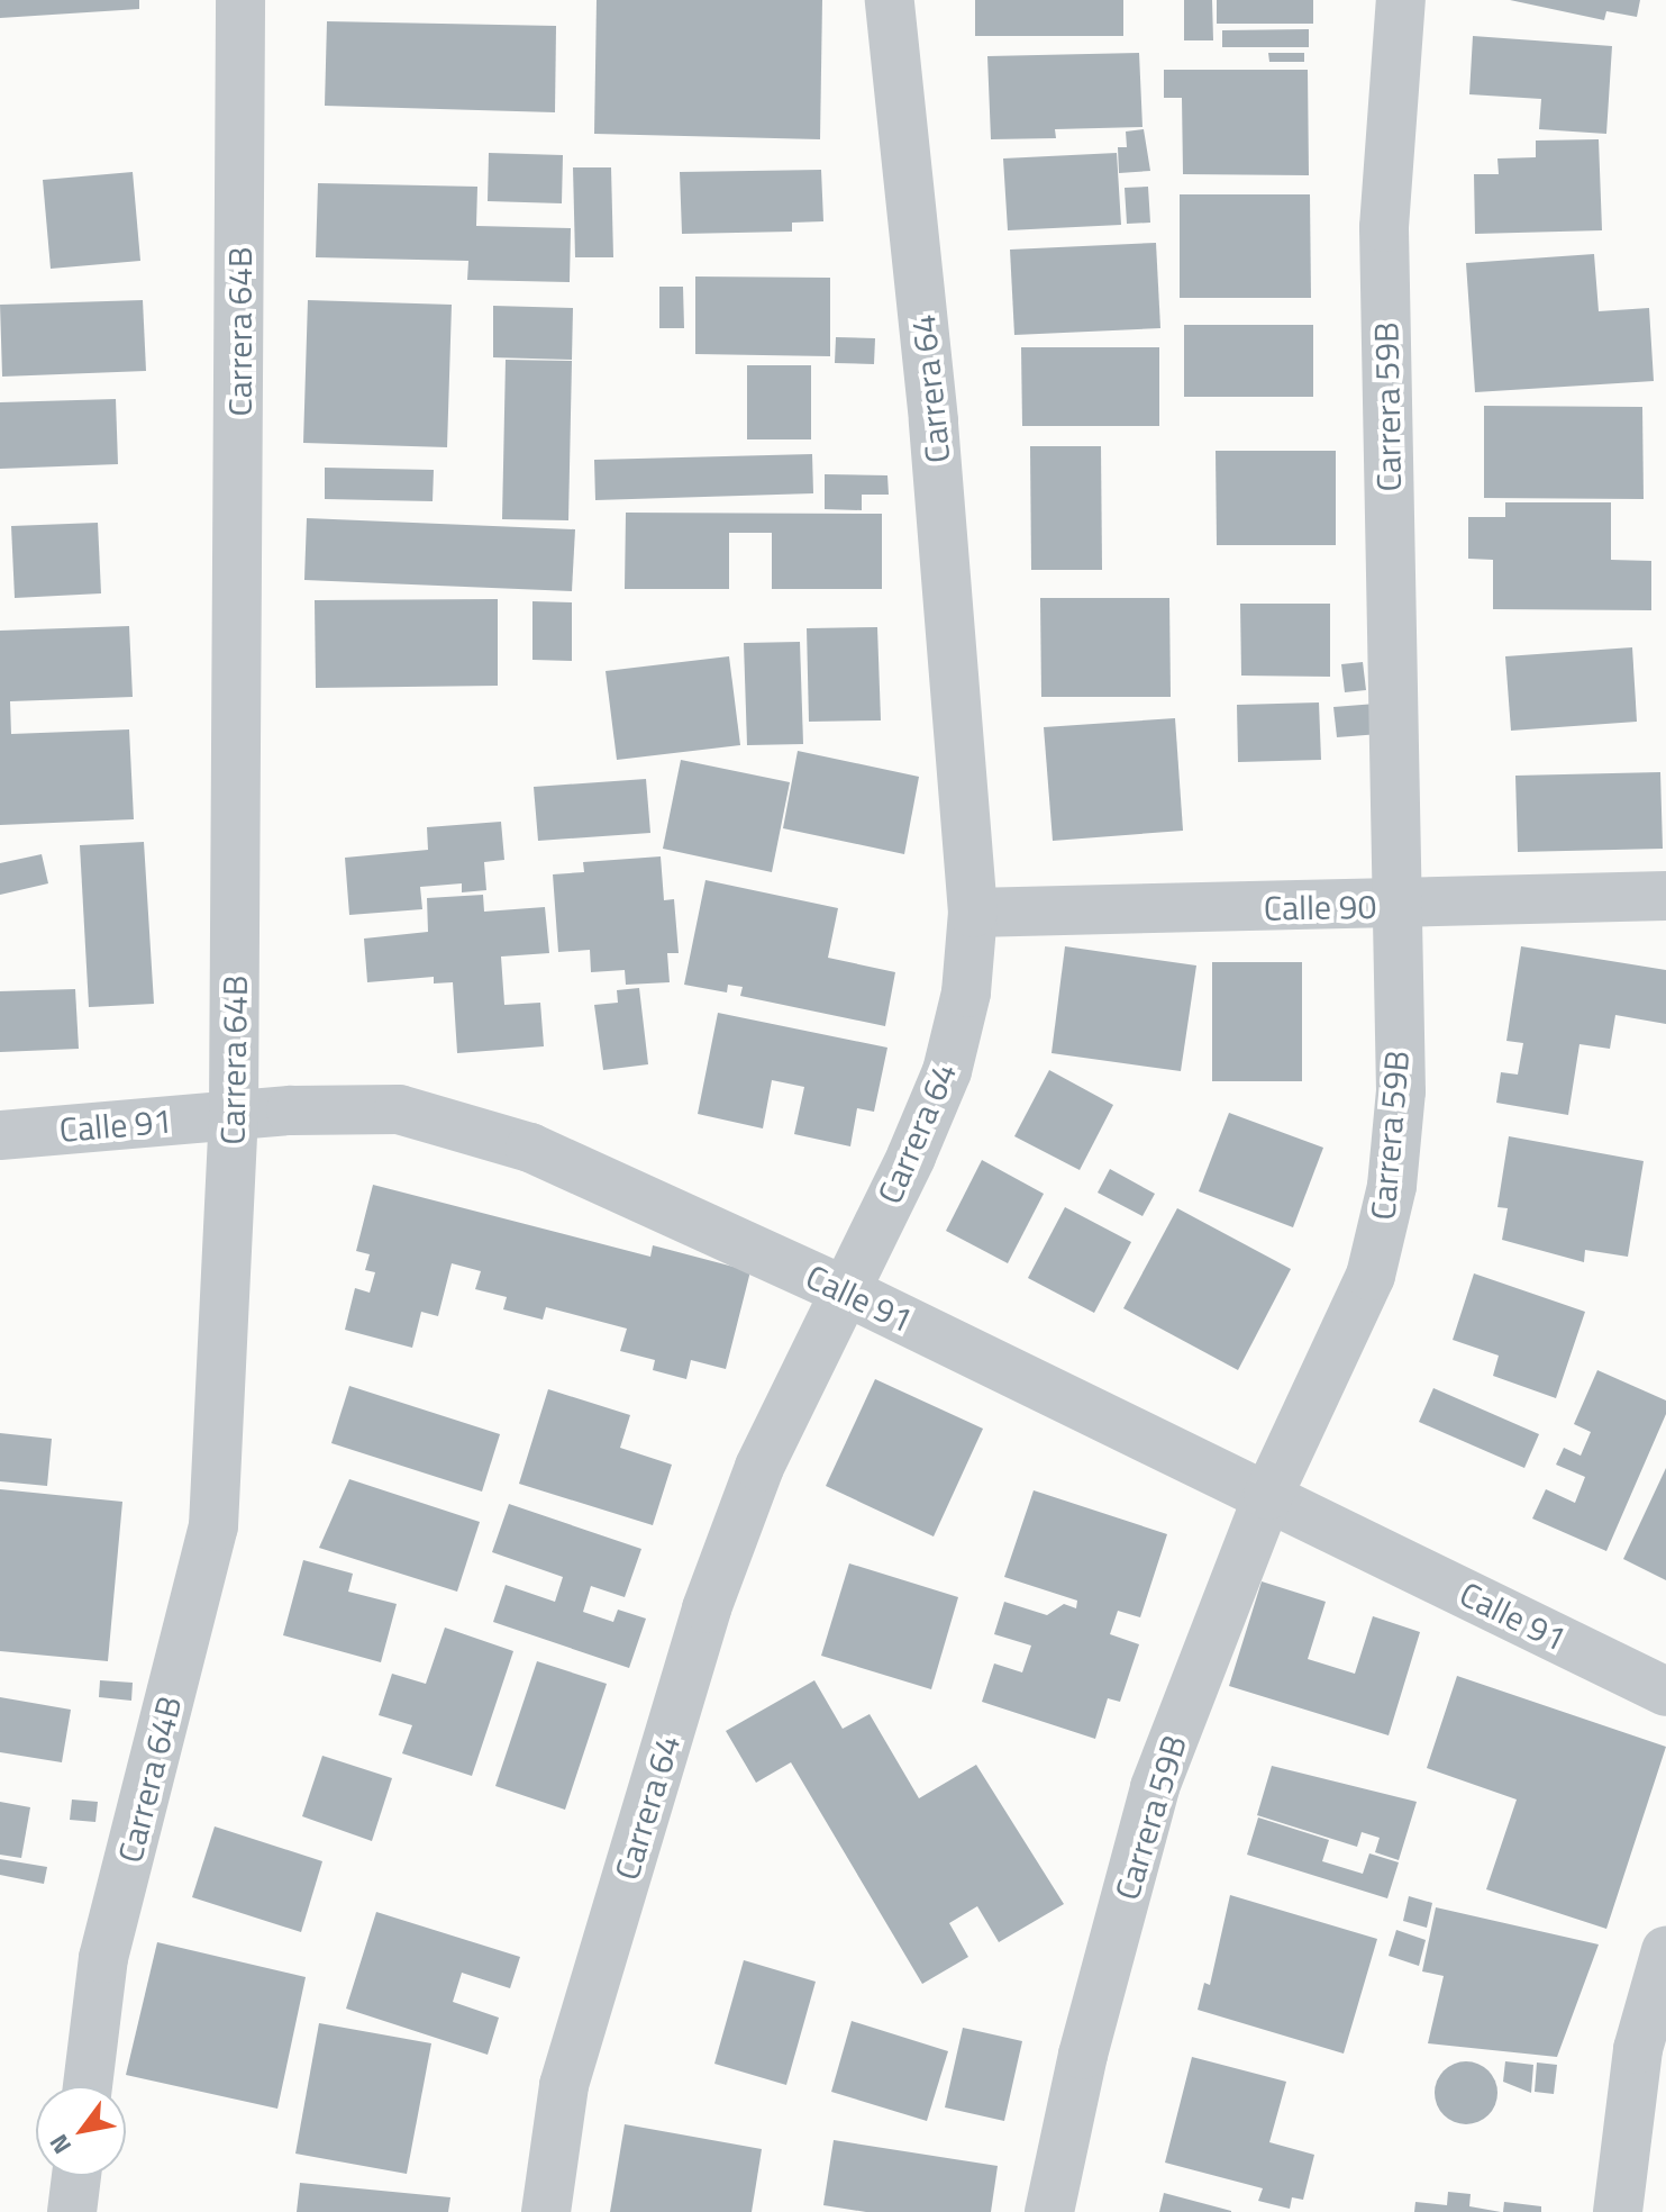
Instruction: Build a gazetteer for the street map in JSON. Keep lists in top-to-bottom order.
{
  "streets": {
    "street": [
      "Carrera 64B",
      "Carrera 64",
      "Carrera 59B",
      "Calle 90",
      "Calle 91"
    ]
  },
  "crossings": [
    ["Carrera 64B", "Calle 91"],
    ["Carrera 64", "Calle 90"],
    ["Carrera 64", "Calle 91"],
    ["Carrera 59B", "Calle 90"],
    ["Carrera 59B", "Calle 91"]
  ],
  "north": "bottom left"
}
